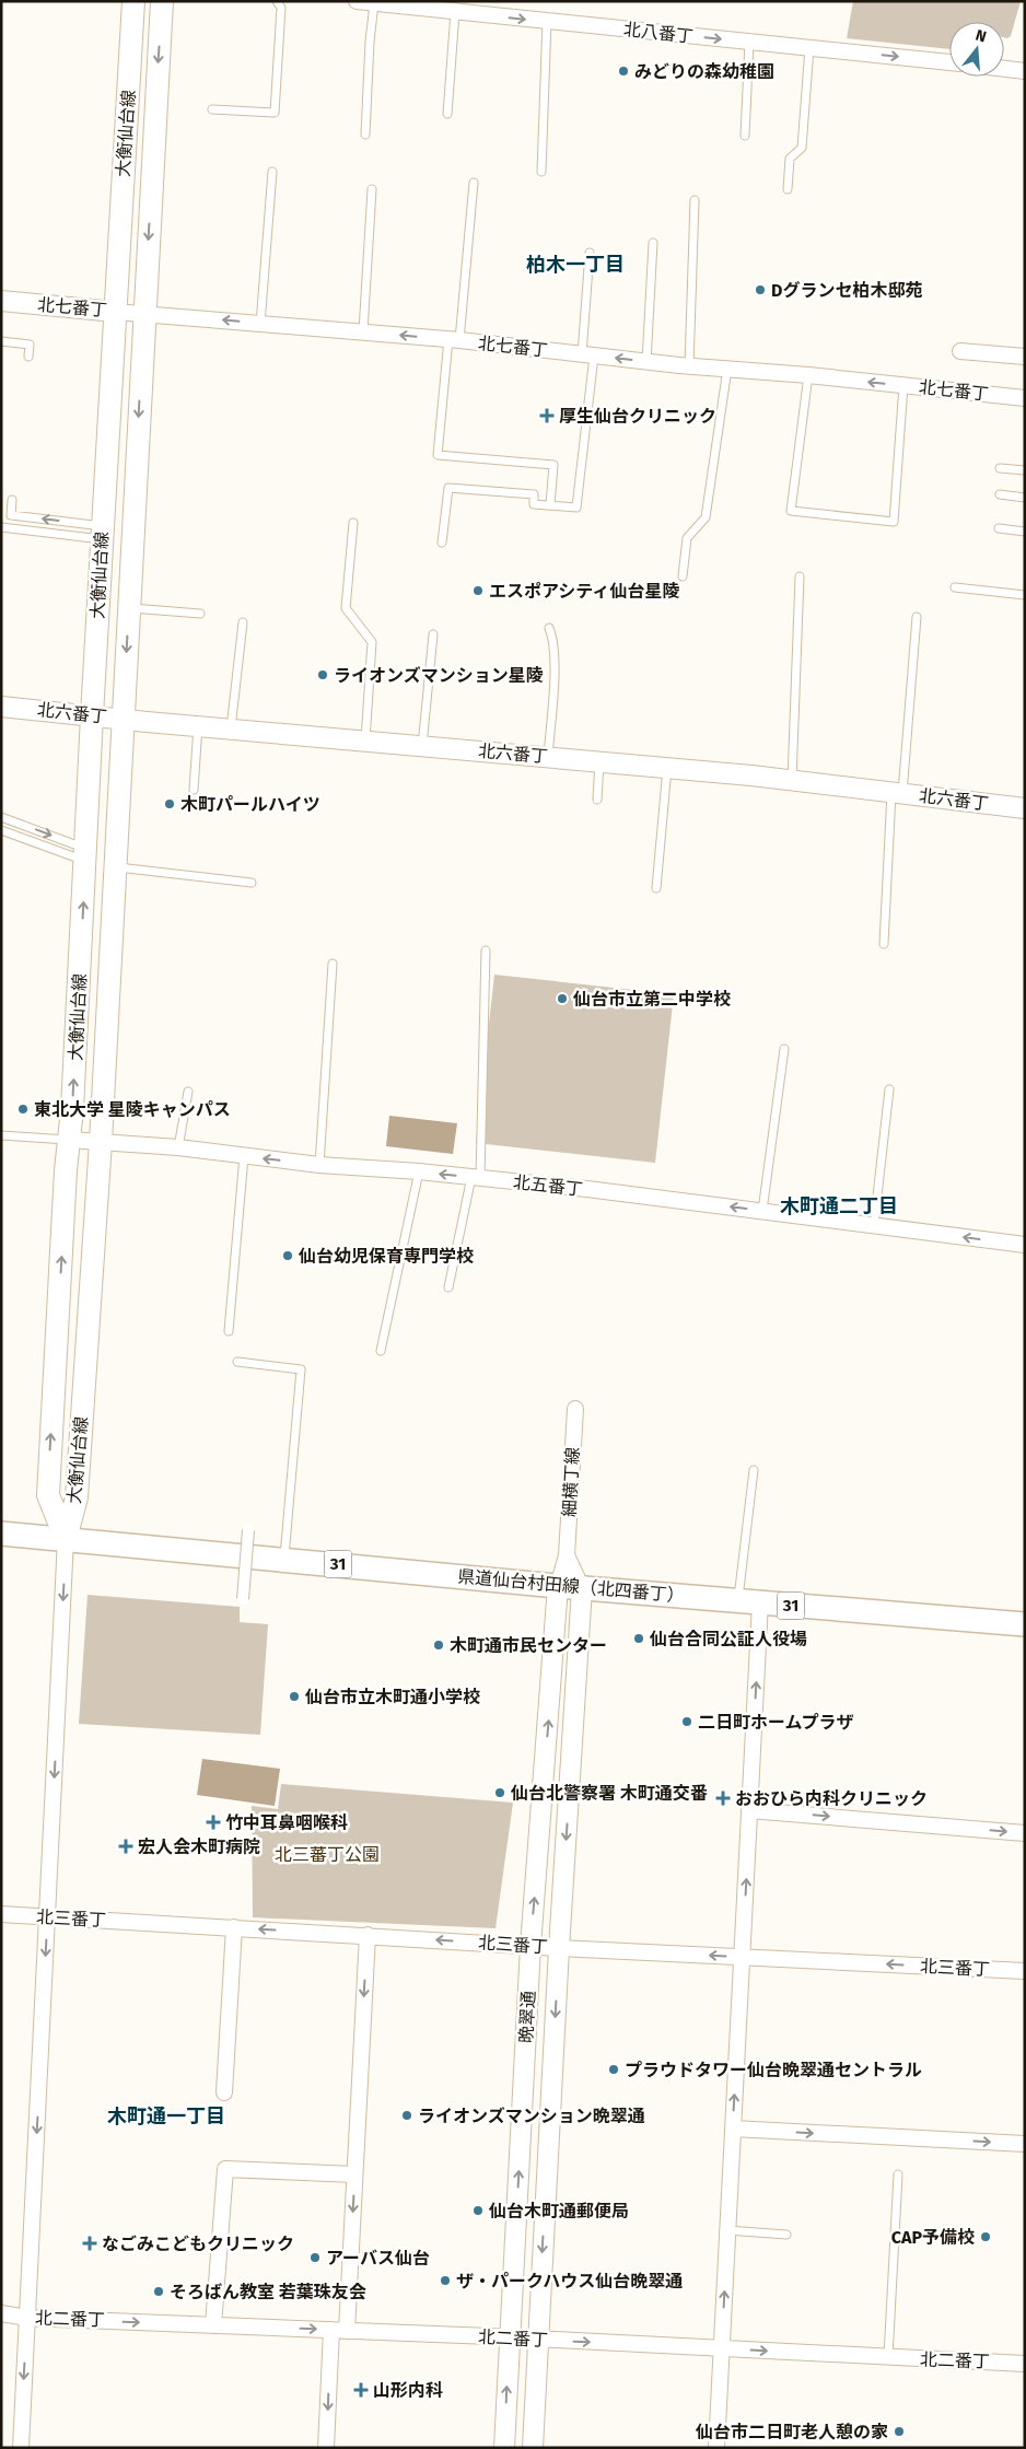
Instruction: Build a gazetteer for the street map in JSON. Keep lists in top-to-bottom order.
{
  "streets": {
    "main road": ["大衡仙台線", "31", "県道仙台村田線（北四番丁）"],
    "street": [
      "北八番丁",
      "北七番丁",
      "北六番丁",
      "北五番丁",
      "細横丁線",
      "北三番丁",
      "晩翠通",
      "北二番丁"
    ]
  },
  "crossings": [
    ["大衡仙台線", "北七番丁"],
    ["大衡仙台線", "北六番丁"],
    ["大衡仙台線", "北五番丁"],
    ["大衡仙台線", "31"],
    ["大衡仙台線", "県道仙台村田線（北四番丁）"],
    ["細横丁線", "県道仙台村田線（北四番丁）"],
    ["細横丁線", "晩翠通"],
    ["31", "県道仙台村田線（北四番丁）"],
    ["県道仙台村田線（北四番丁）", "晩翠通"],
    ["北三番丁", "晩翠通"],
    ["晩翠通", "北二番丁"]
  ],
  "one_way": [
    "北八番丁",
    "北七番丁",
    "北五番丁",
    "北三番丁",
    "北二番丁"
  ],
  "districts": ["柏木一丁目", "木町通二丁目", "木町通一丁目"],
  "parks": ["北三蕃丁公園"],
  "places": {
    "other": [
      "みどりの森幼稚園",
      "Dグランセ柏木邸苑",
      "エスポアシティ仙台星陵",
      "ライオンズマンション星陵",
      "木町パールハイツ",
      "仙台市立第二中学校",
      "東北大学 星陵キャンパス",
      "仙台幼児保育専門学校",
      "仙台合同公証人役場",
      "木町通市民センター",
      "仙台市立木町通小学校",
      "二日町ホームプラザ",
      "仙台北警察署 木町通交番",
      "プラウドタワー仙台晩翠通セントラル",
      "ライオンズマンション晩翠通",
      "仙台木町通郵便局",
      "CAP予備校",
      "アーバス仙台",
      "ザ・パークハウス仙台晩翠通",
      "そろばん教室 若葉珠友会",
      "仙台市二日町老人憩の家"
    ],
    "health": [
      "厚生仙台クリニック",
      "おおひら内科クリニック",
      "竹中耳鼻咽喉科",
      "宏人会木町病院",
      "なごみこどもクリニック",
      "山形内科"
    ]
  },
  "north": "top"
}
